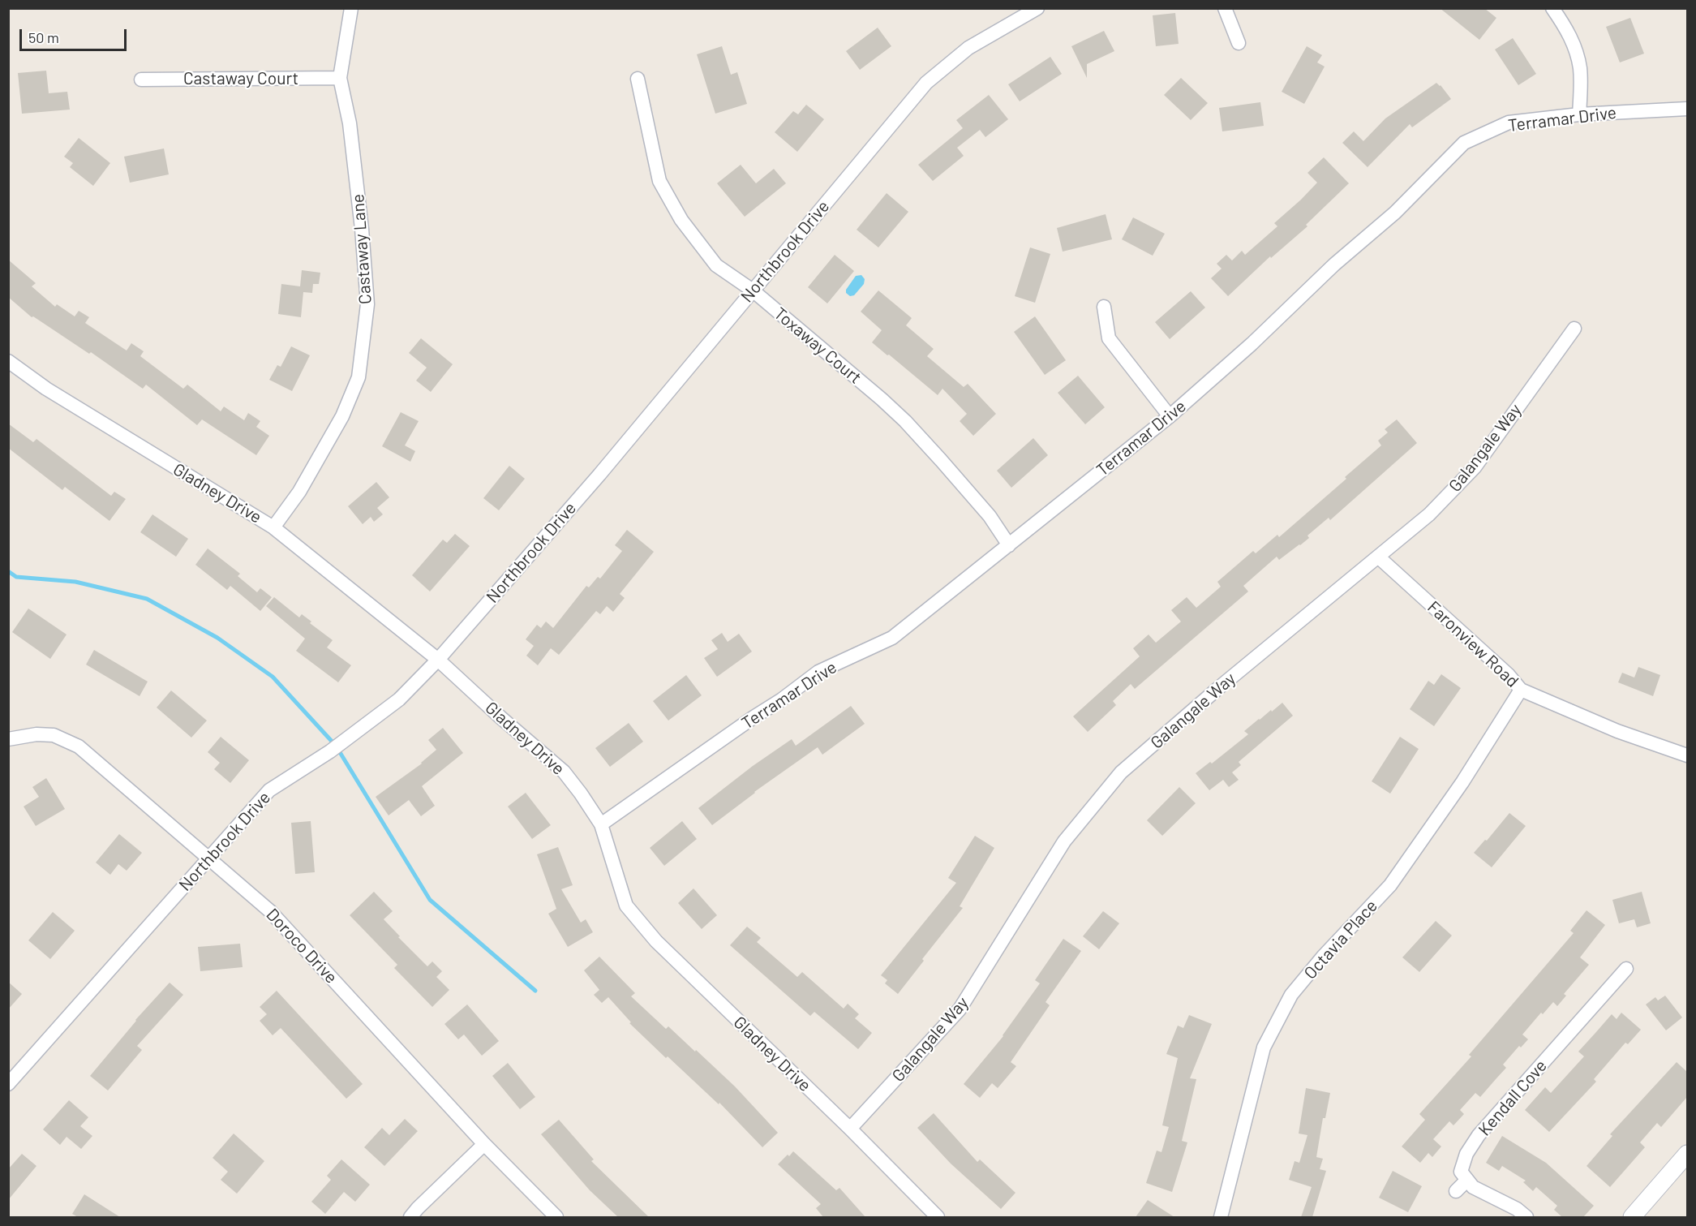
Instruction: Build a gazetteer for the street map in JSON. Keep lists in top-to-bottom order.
{
  "streets": {
    "street": [
      "Castaway Court",
      "Terramar Drive",
      "Castaway Lane",
      "Northbrook Drive",
      "Toxaway Court",
      "Galangale Way",
      "Gladney Drive",
      "Faronview Road",
      "Octavia Place",
      "Doroco Drive",
      "Kendall Cove"
    ]
  },
  "crossings": [
    ["Castaway Court", "Castaway Lane"],
    ["Terramar Drive", "Toxaway Court"],
    ["Terramar Drive", "Gladney Drive"],
    ["Castaway Lane", "Gladney Drive"],
    ["Northbrook Drive", "Toxaway Court"],
    ["Northbrook Drive", "Gladney Drive"],
    ["Northbrook Drive", "Doroco Drive"],
    ["Galangale Way", "Gladney Drive"],
    ["Galangale Way", "Faronview Road"],
    ["Faronview Road", "Octavia Place"]
  ],
  "scale_bar": "50 m"
}
